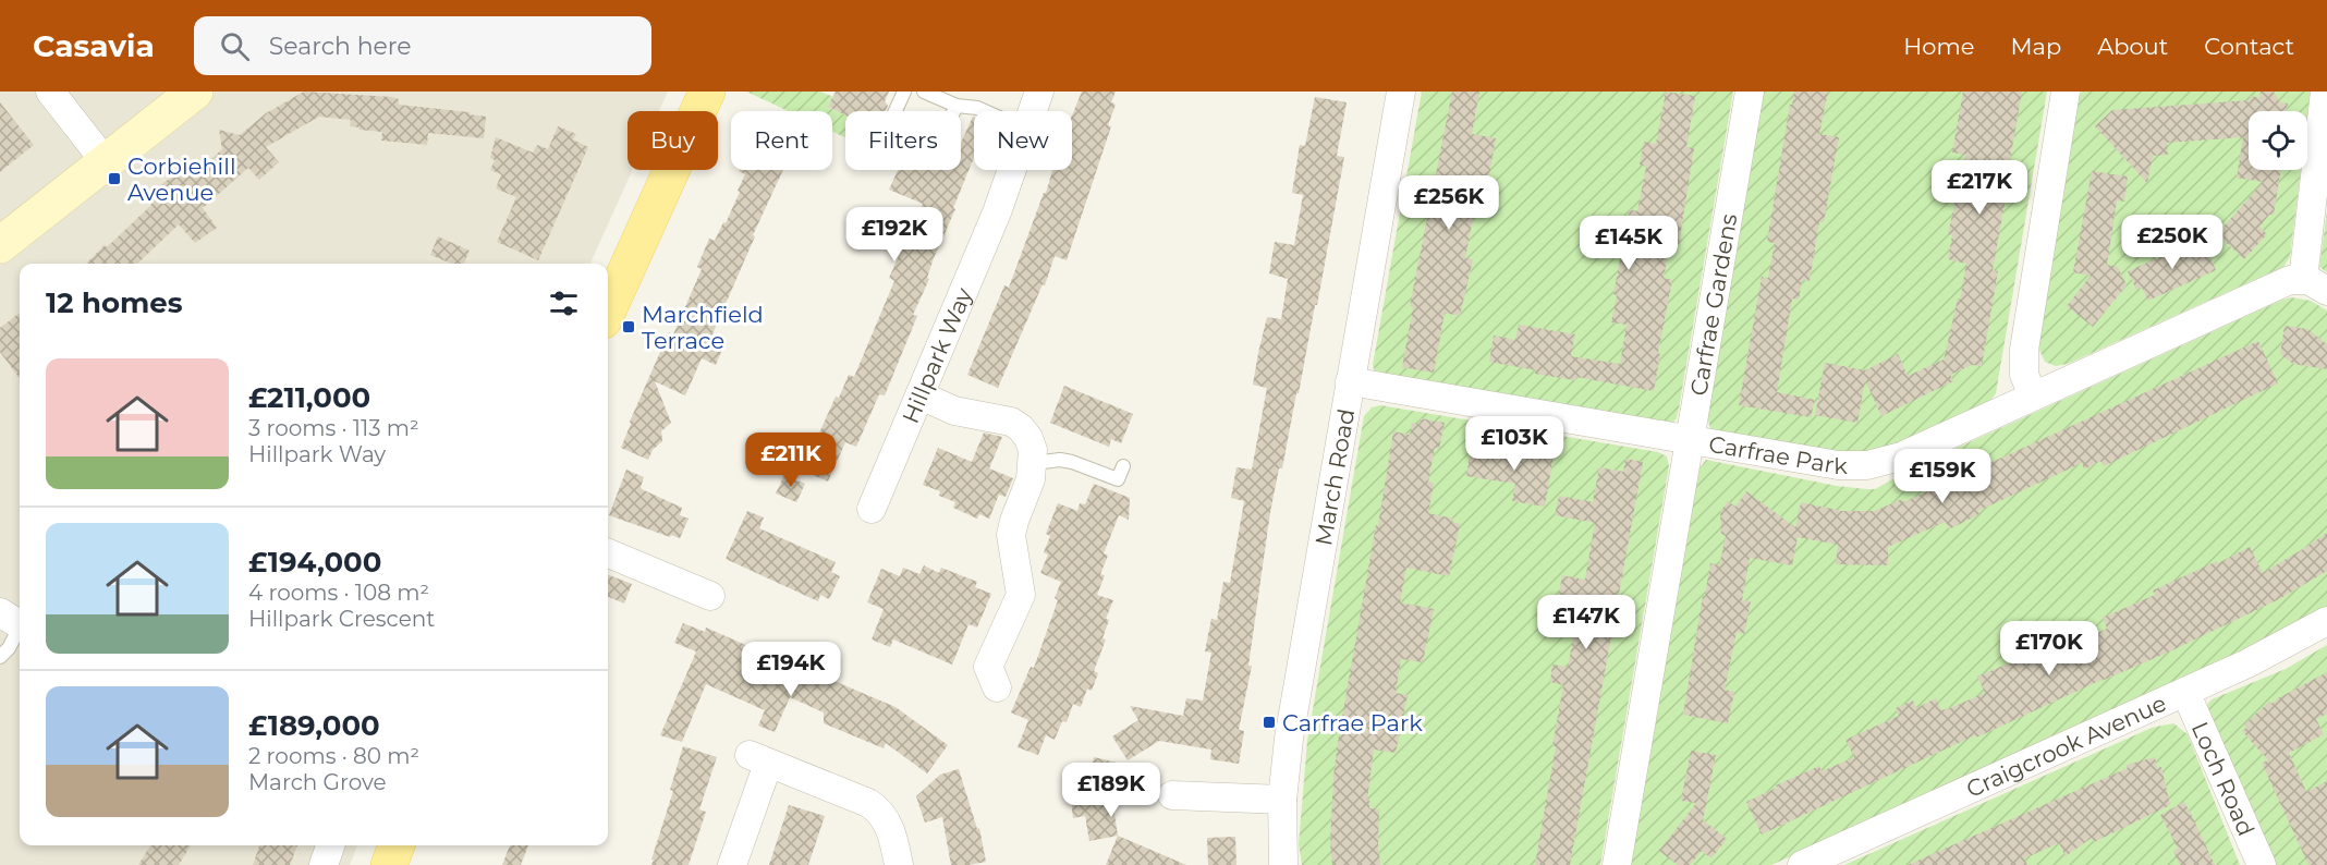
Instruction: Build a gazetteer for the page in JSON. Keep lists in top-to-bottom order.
{
  "streets": {
    "street": [
      "Carfrae Gardens",
      "Hillpark Way",
      "Carfrae Park",
      "March Road",
      "Craigcrook Avenue",
      "Loch Road"
    ]
  },
  "crossings": [
    ["Carfrae Gardens", "Carfrae Park"],
    ["Carfrae Park", "March Road"],
    ["Craigcrook Avenue", "Loch Road"]
  ],
  "places": {
    "transit": ["Corbiehill Avenue", "Marchfield Terrace", "Carfrae Park"]
  },
  "page": {
    "header": "Casavia",
    "search": "Search here",
    "nav": [
      "Home",
      "Map",
      "About",
      "Contact"
    ],
    "chip": [
      "Buy",
      "Rent",
      "Filters",
      "New"
    ],
    "price": [
      "£217K",
      "£256K",
      "£192K",
      "£250K",
      "£145K",
      "£103K",
      "£211K",
      "£159K",
      "£147K",
      "£170K",
      "£194K",
      "£189K"
    ],
    "heading": "12 homes",
    "list": [
      {
        "name": "£211,000",
        "note": "3 rooms · 113 m² · Hillpark Way"
      },
      {
        "name": "£194,000",
        "note": "4 rooms · 108 m² · Hillpark Crescent"
      },
      {
        "name": "£189,000",
        "note": "2 rooms · 80 m² · March Grove"
      }
    ]
  }
}
